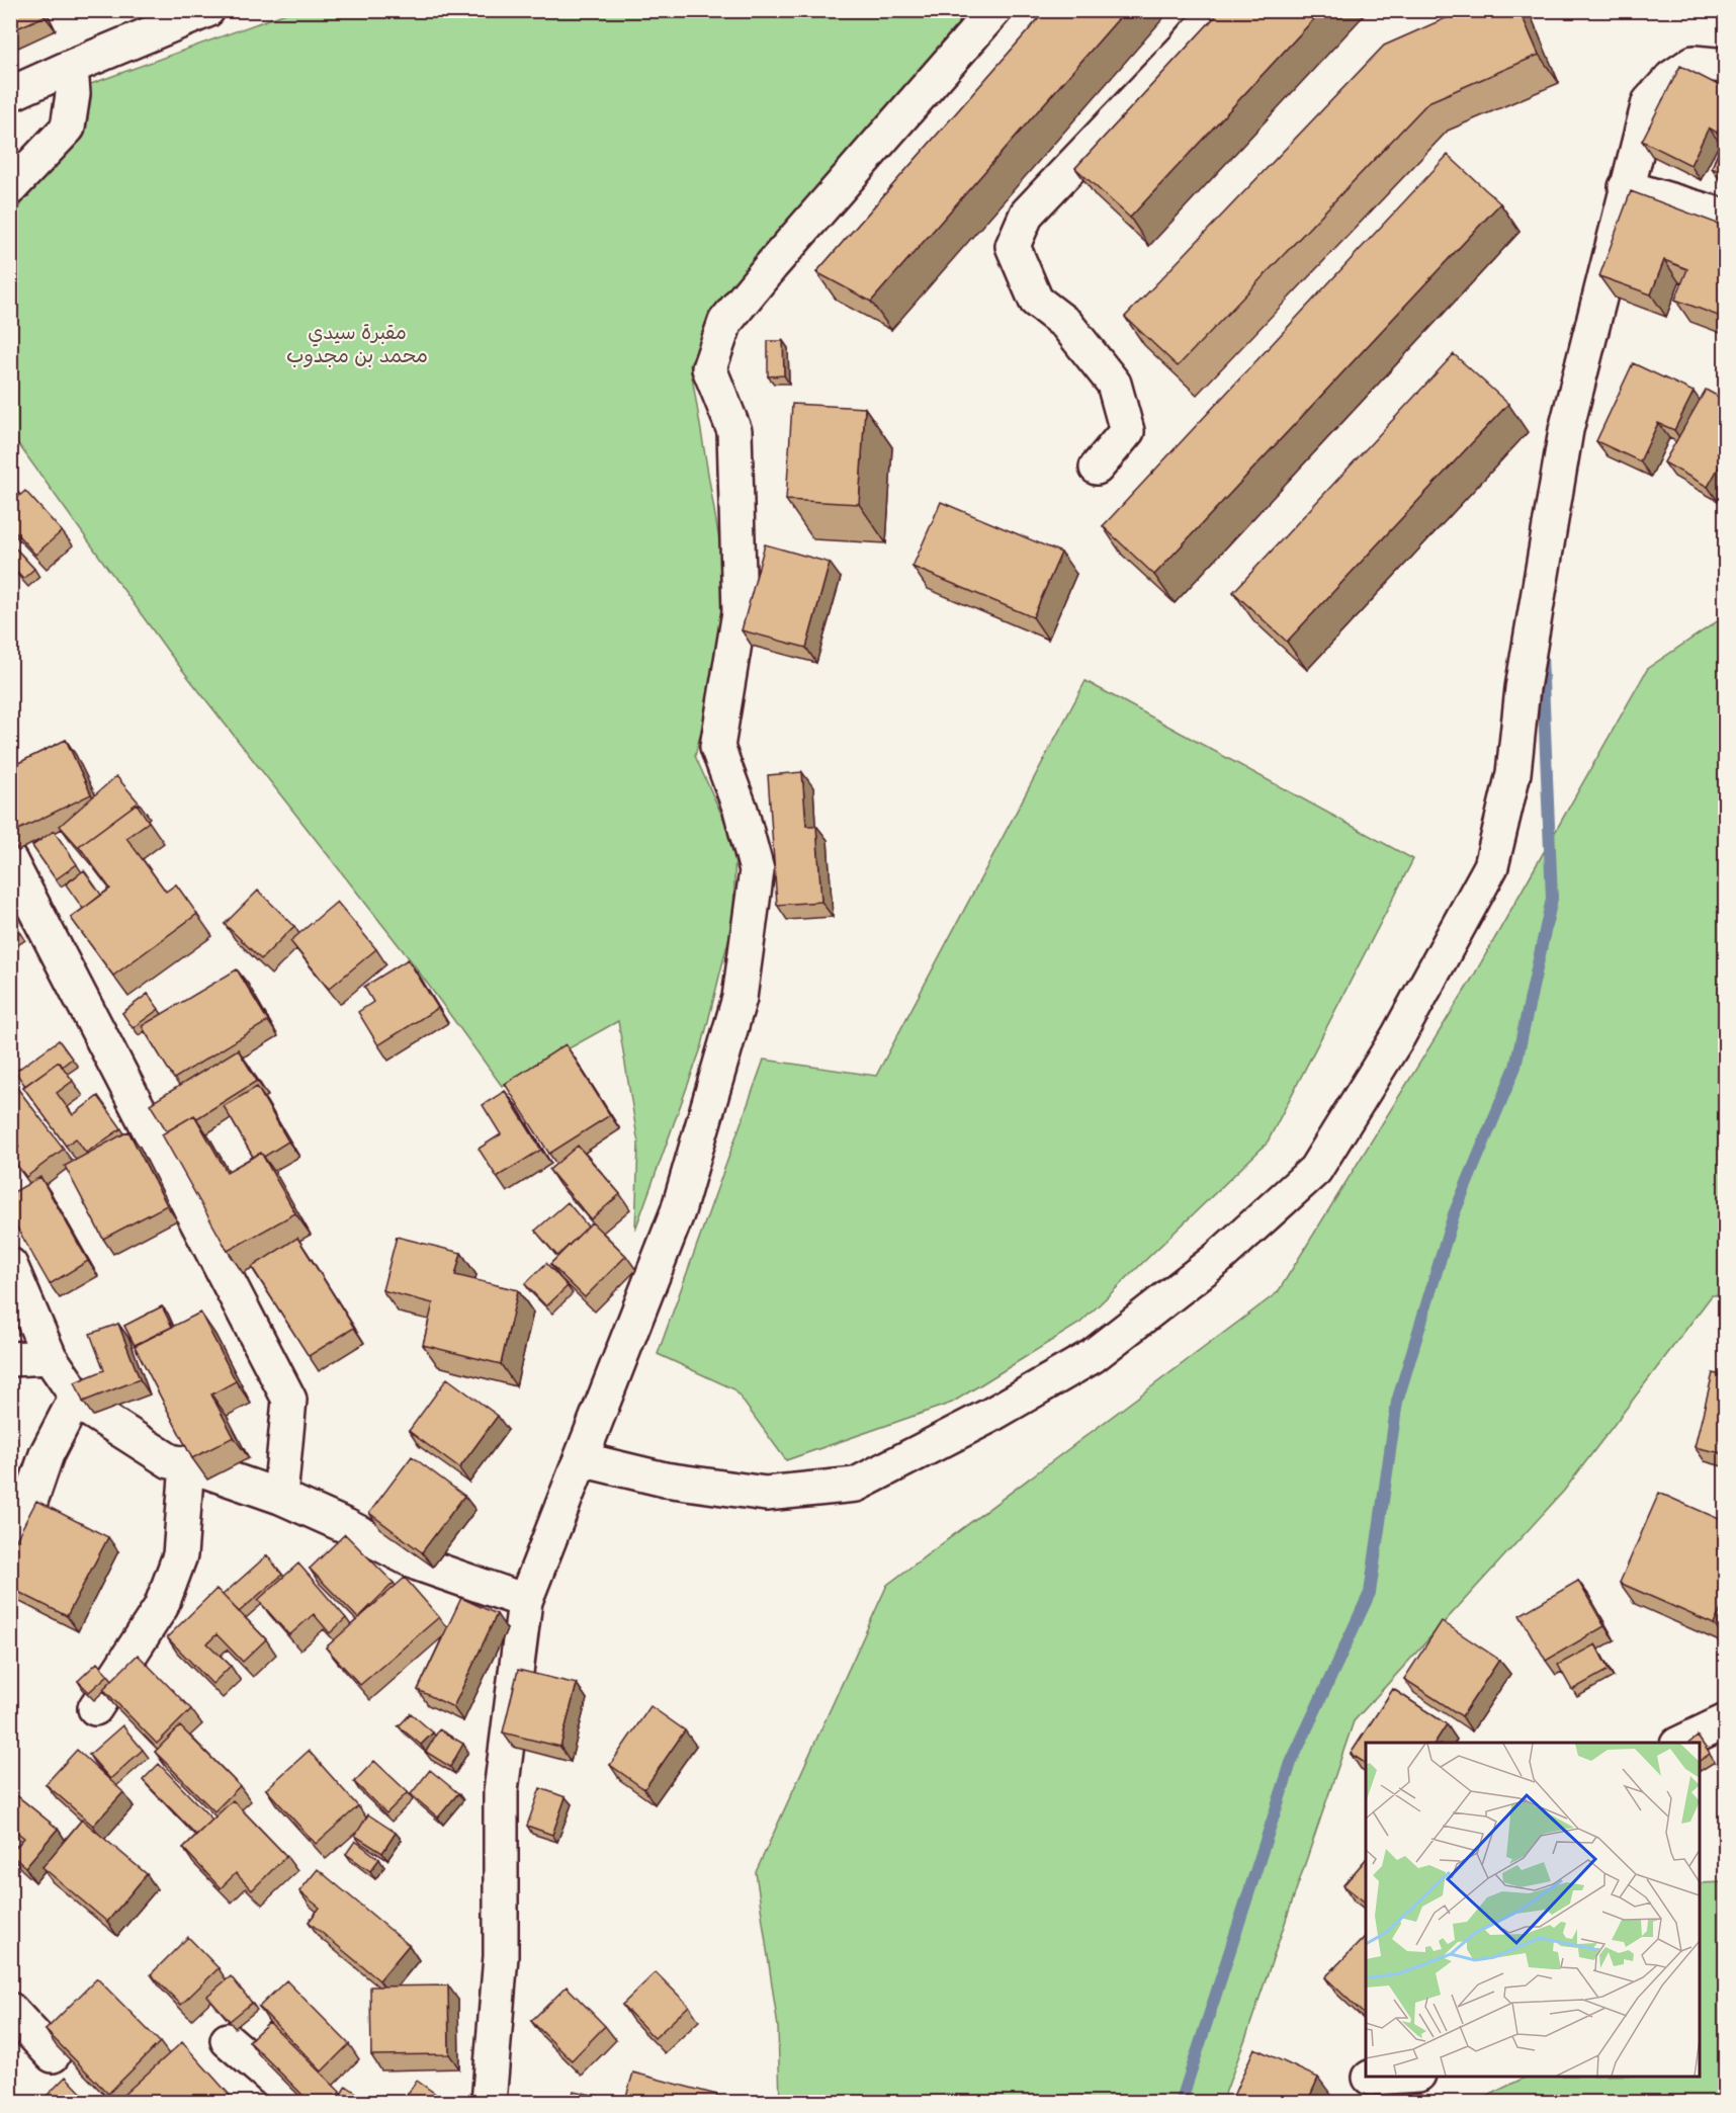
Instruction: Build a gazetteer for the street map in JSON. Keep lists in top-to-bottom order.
{
  "parks": ["مقبرة سيدي محمد بن مجدوب"]
}
